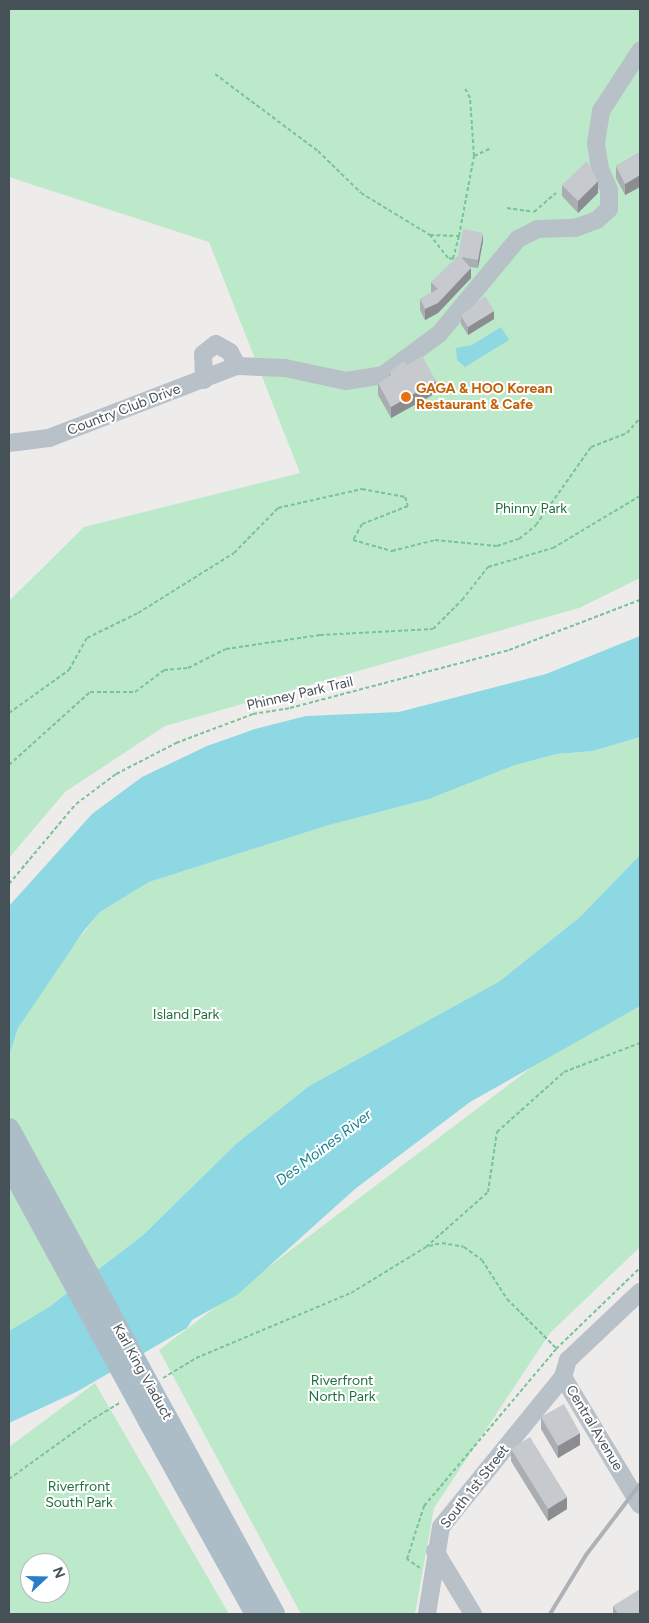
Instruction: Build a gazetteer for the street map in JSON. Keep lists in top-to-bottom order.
{
  "streets": {
    "main road": ["Karl King Viaduct"],
    "street": ["Country Club Drive", "Central Avenue", "South 1st Street"],
    "path": ["Phinney Park Trail"]
  },
  "crossings": [
    ["Central Avenue", "South 1st Street"]
  ],
  "water": ["Des Moines River"],
  "parks": [
    "Phinny Park",
    "Island Park",
    "Riverfront North Park",
    "Riverfront South Park"
  ],
  "places": ["GAGA & HOO Korean Restaurant & Cafe"],
  "north": "right"
}
